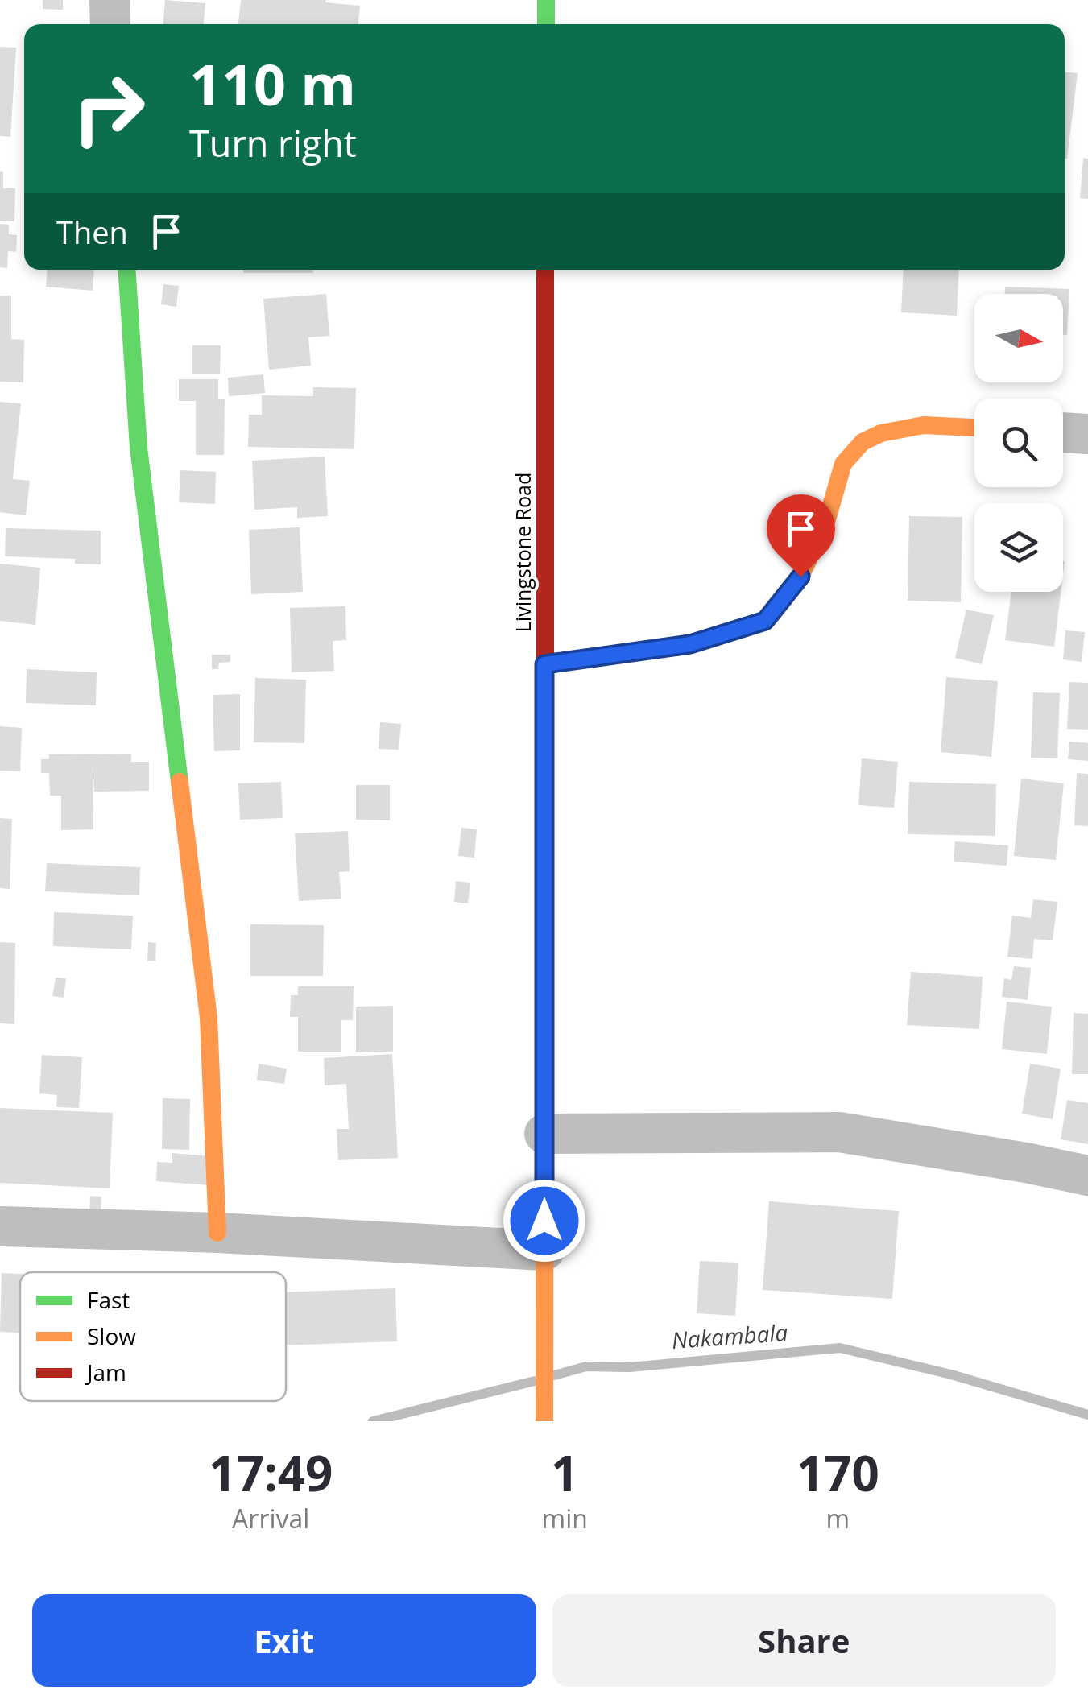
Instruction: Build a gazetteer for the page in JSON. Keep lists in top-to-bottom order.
{
  "streets": {
    "main road": ["Livingstone Road"]
  },
  "water": ["Nakambala"],
  "legend": ["Fast", "Slow", "Jam"],
  "north": "right",
  "page": {
    "turn": ["110 m", "Turn right"],
    "then": "Then",
    "eta": [
      "17:49",
      "Arrival",
      "1",
      "min",
      "170",
      "m"
    ],
    "buttons": ["Exit", "Share"]
  }
}
